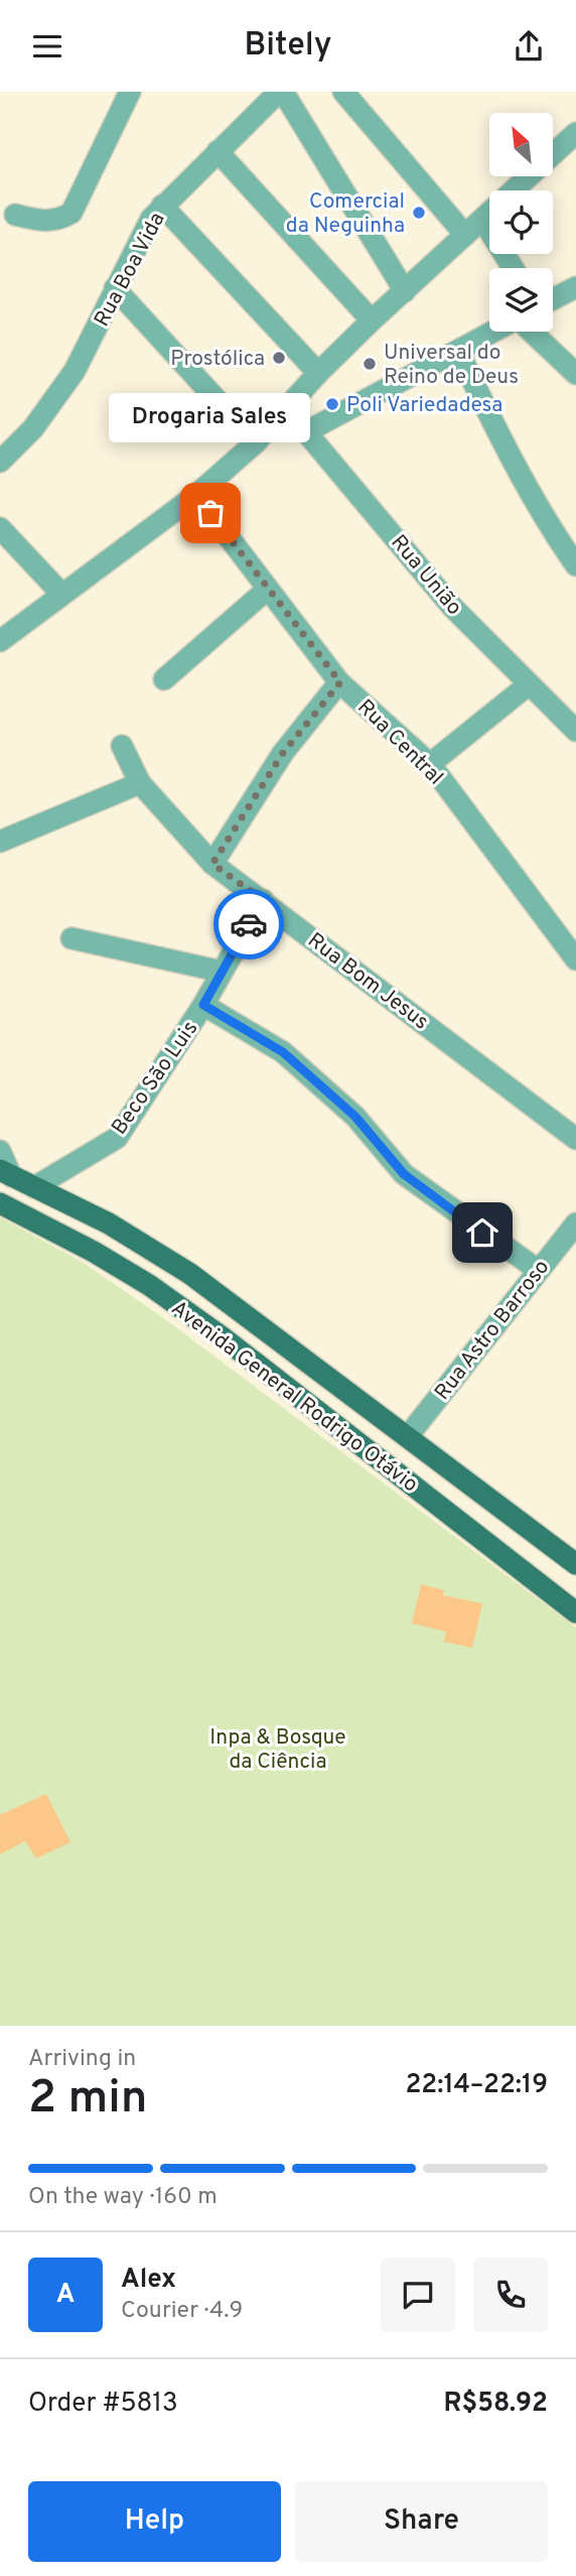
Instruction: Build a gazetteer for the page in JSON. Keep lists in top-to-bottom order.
{
  "streets": {
    "main road": ["Avenida General Rodrigo Otávio"],
    "street": [
      "Rua Boa Vida",
      "Rua União",
      "Rua Central",
      "Rua Bom Jesus",
      "Beco São Luis",
      "Rua Astro Barroso"
    ]
  },
  "crossings": [
    ["Rua Bom Jesus", "Beco São Luis"],
    ["Beco São Luis", "Avenida General Rodrigo Otávio"],
    ["Rua Astro Barroso", "Avenida General Rodrigo Otávio"]
  ],
  "parks": ["Inpa & Bosque da Ciência"],
  "places": [
    "Comercial da Neguinha",
    "Prostólica",
    "Universal do Reino de Deus",
    "Poli Variedadesa",
    "Drogaria Sales"
  ],
  "north": "top left",
  "page": {
    "header": "Bitely",
    "bubble": "Drogaria Sales",
    "heading": ["2 min", "Arriving in", "22:14–22:19"],
    "panel": [
      "Alex",
      "Courier · 4.9",
      "Order #5813",
      "R$58.92"
    ],
    "bar": "On the way · 160 m",
    "round": "A",
    "buttons": ["Help", "Share"]
  }
}
